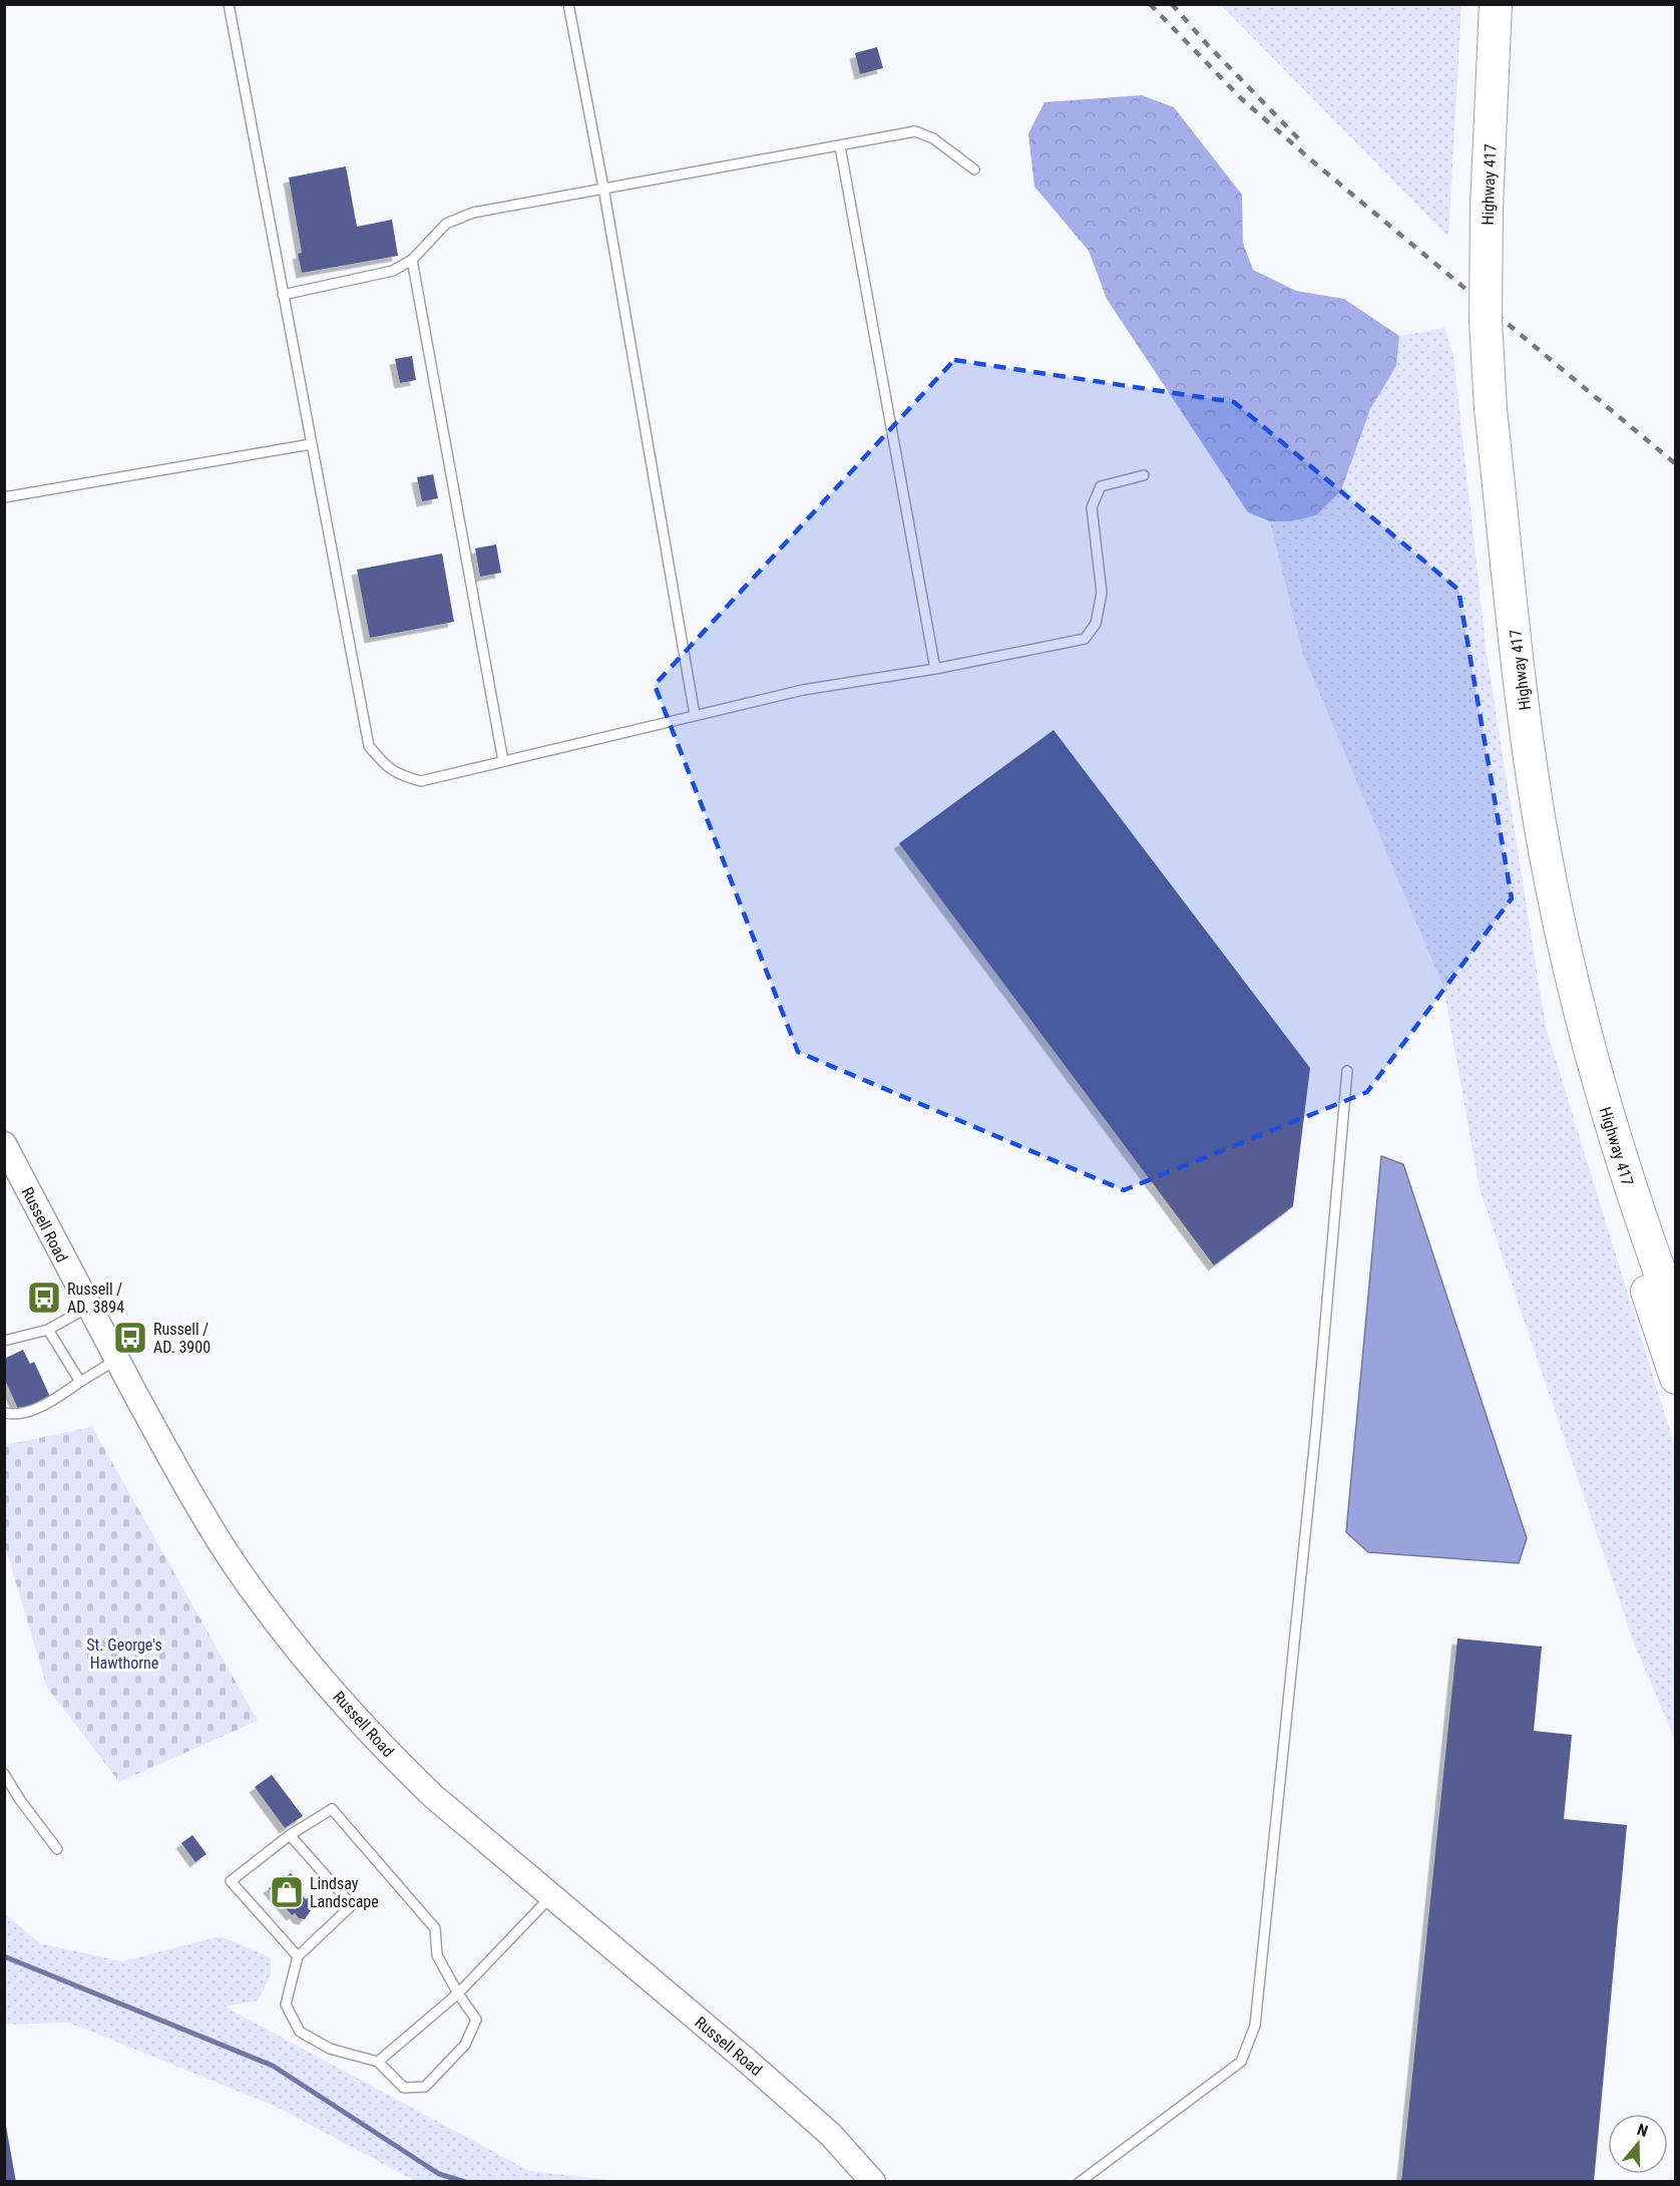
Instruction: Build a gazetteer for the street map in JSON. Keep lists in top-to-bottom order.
{
  "streets": {
    "highway": ["Highway 417"],
    "main road": ["Russell Road"]
  },
  "parks": ["St. George's Hawthorne"],
  "places": {
    "bus stop": ["Russell / AD. 3894", "Russell / AD. 3900"],
    "shop": ["Lindsay Landscape"]
  },
  "north": "top"
}
